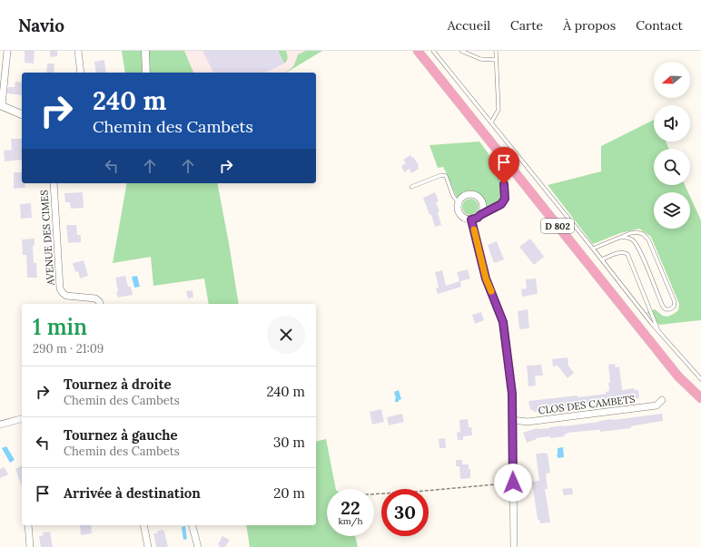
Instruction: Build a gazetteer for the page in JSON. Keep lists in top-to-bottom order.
{
  "streets": {
    "main road": ["D 802"],
    "street": ["AVENUE DES CIMES", "CLOS DES CAMBETS"]
  },
  "north": "left",
  "page": {
    "header": "Navio",
    "nav": [
      "Accueil",
      "Carte",
      "À propos",
      "Contact"
    ],
    "turn": ["240 m", "Chemin des Cambets"],
    "heading": ["1 min", "290 m · 21:09"],
    "list": [
      {
        "name": "Tournez à droite",
        "note": "Chemin des Cambets",
        "value": "240 m"
      },
      {
        "name": "Tournez à gauche",
        "note": "Chemin des Cambets",
        "value": "30 m"
      },
      {
        "name": "Arrivée à destination",
        "value": "20 m"
      }
    ],
    "speed": "22 km/h",
    "limit": "30"
  }
}
